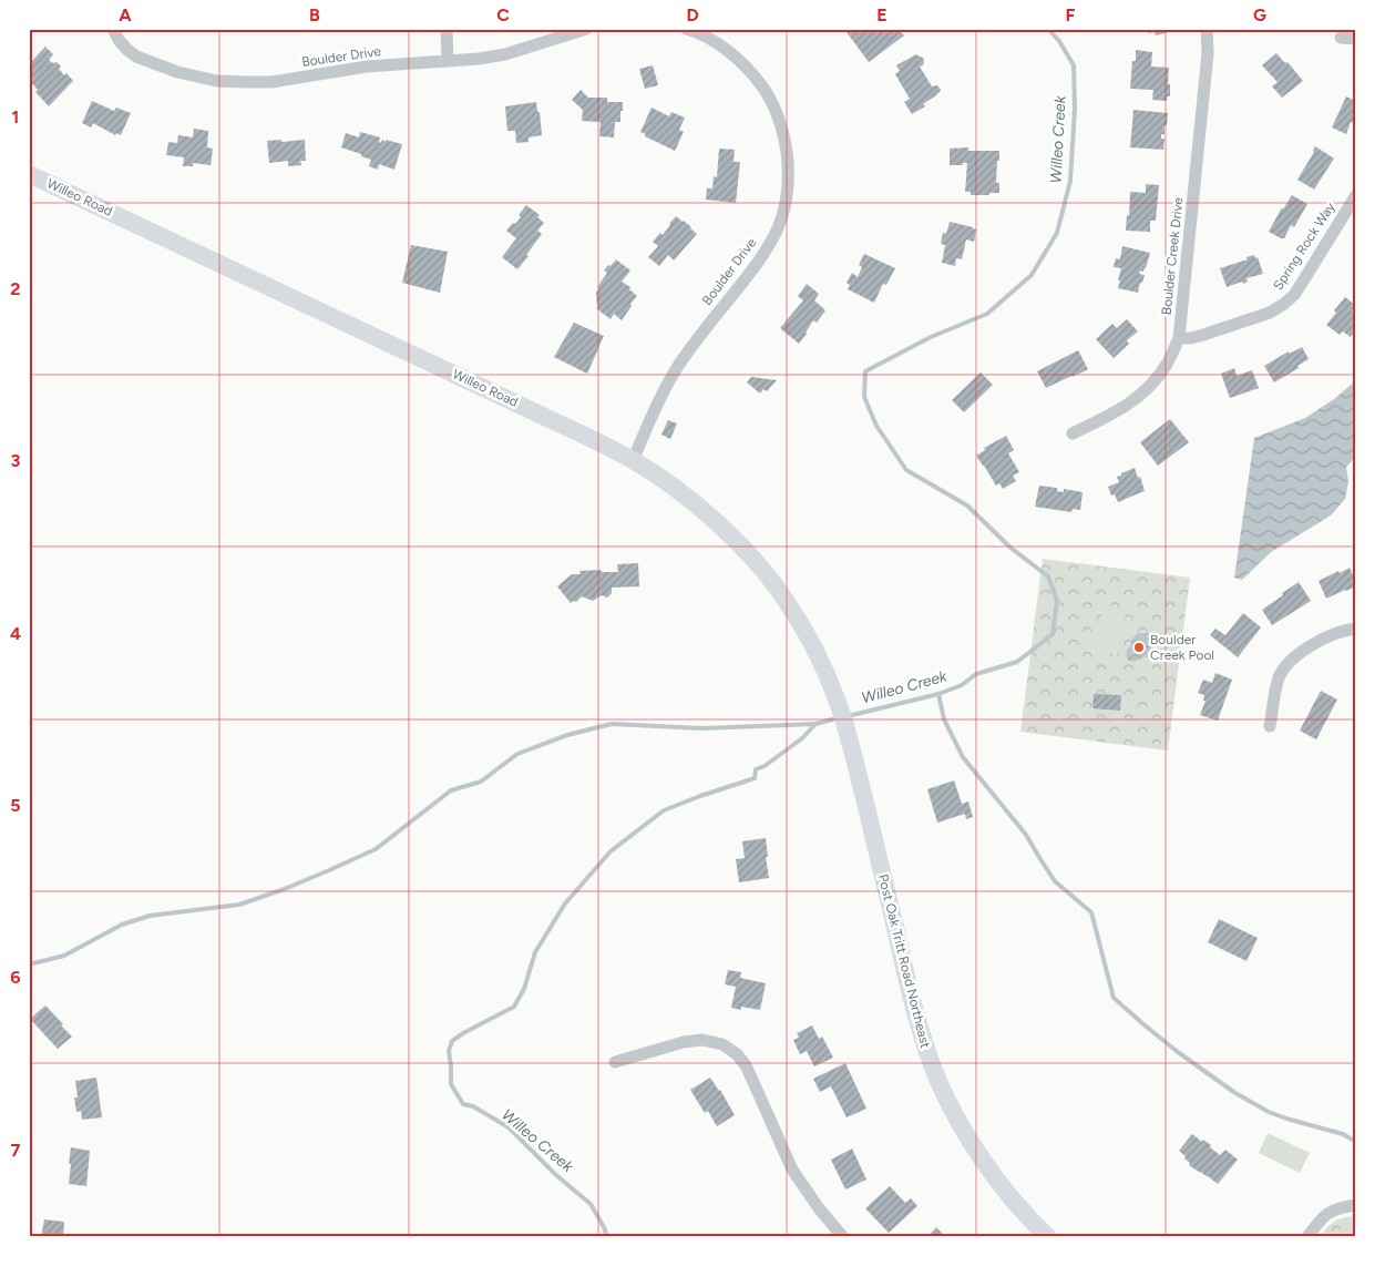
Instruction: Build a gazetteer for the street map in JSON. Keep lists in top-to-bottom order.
{
  "streets": {
    "street": [
      "Boulder Drive",
      "Willeo Road",
      "Spring Rock Way",
      "Boulder Creek Drive",
      "Post Oak Tritt Road Northeast"
    ]
  },
  "crossings": [
    ["Boulder Drive", "Willeo Road"],
    ["Willeo Road", "Post Oak Tritt Road Northeast"],
    ["Spring Rock Way", "Boulder Creek Drive"]
  ],
  "water": ["Willeo Creek"],
  "places": ["Boulder Creek Pool"],
  "grid": {
    "columns": [
      "A",
      "B",
      "C",
      "D",
      "E",
      "F",
      "G"
    ],
    "rows": [
      "1",
      "2",
      "3",
      "4",
      "5",
      "6",
      "7"
    ]
  }
}
